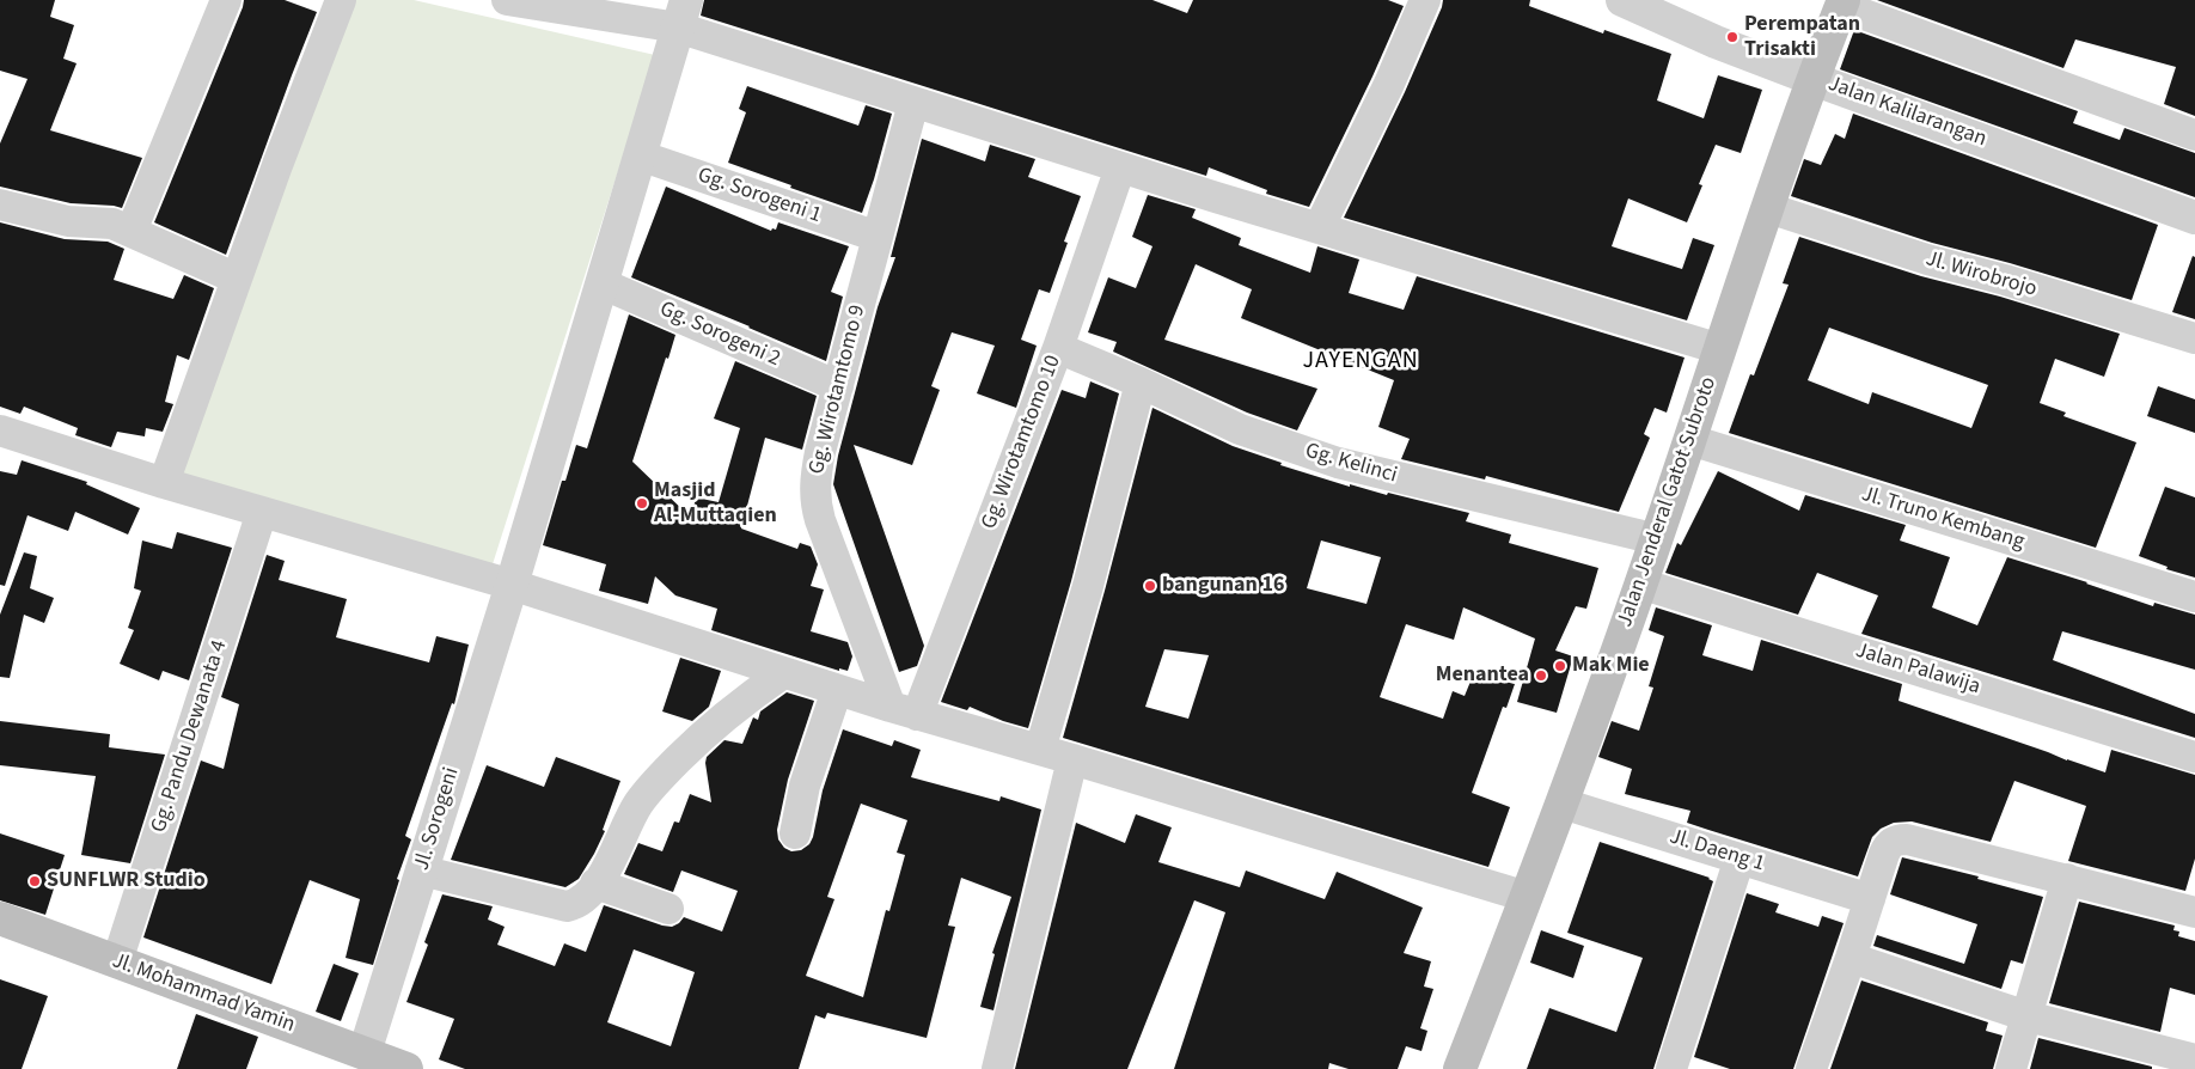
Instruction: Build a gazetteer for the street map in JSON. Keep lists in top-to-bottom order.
{
  "streets": {
    "main road": ["Jalan Jenderal Gatot Subroto", "Jl. Mohammad Yamin"],
    "street": [
      "Jalan Kalilarangan",
      "Gg. Sorogeni 1",
      "Jl. Wirobrojo",
      "Gg. Sorogeni 2",
      "Gg. Wirotamtomo 9",
      "Gg. Wirotamtomo 10",
      "Gg. Kelinci",
      "Jl. Truno Kembang",
      "Jalan Palawija",
      "Gg. Pandu Dewanata 4",
      "Jl. Sorogeni",
      "Jl. Daeng 1"
    ]
  },
  "crossings": [
    ["Jalan Kalilarangan", "Jalan Jenderal Gatot Subroto"],
    ["Gg. Sorogeni 1", "Gg. Wirotamtomo 9"],
    ["Gg. Sorogeni 1", "Jl. Sorogeni"],
    ["Jl. Wirobrojo", "Jalan Jenderal Gatot Subroto"],
    ["Gg. Sorogeni 2", "Gg. Wirotamtomo 9"],
    ["Gg. Sorogeni 2", "Jl. Sorogeni"],
    ["Gg. Wirotamtomo 9", "Gg. Wirotamtomo 10"],
    ["Gg. Wirotamtomo 10", "Gg. Kelinci"],
    ["Gg. Kelinci", "Jalan Jenderal Gatot Subroto"],
    ["Jalan Jenderal Gatot Subroto", "Jl. Truno Kembang"],
    ["Jalan Jenderal Gatot Subroto", "Jalan Palawija"],
    ["Jalan Jenderal Gatot Subroto", "Jl. Daeng 1"],
    ["Gg. Pandu Dewanata 4", "Jl. Mohammad Yamin"],
    ["Jl. Sorogeni", "Jl. Mohammad Yamin"]
  ],
  "districts": ["JAYENGAN"],
  "places": [
    "Perempatan Trisakti",
    "Masjid Al-Muttaqien",
    "bangunan 16",
    "Mak Mie",
    "Menantea",
    "SUNFLWR Studio"
  ]
}
